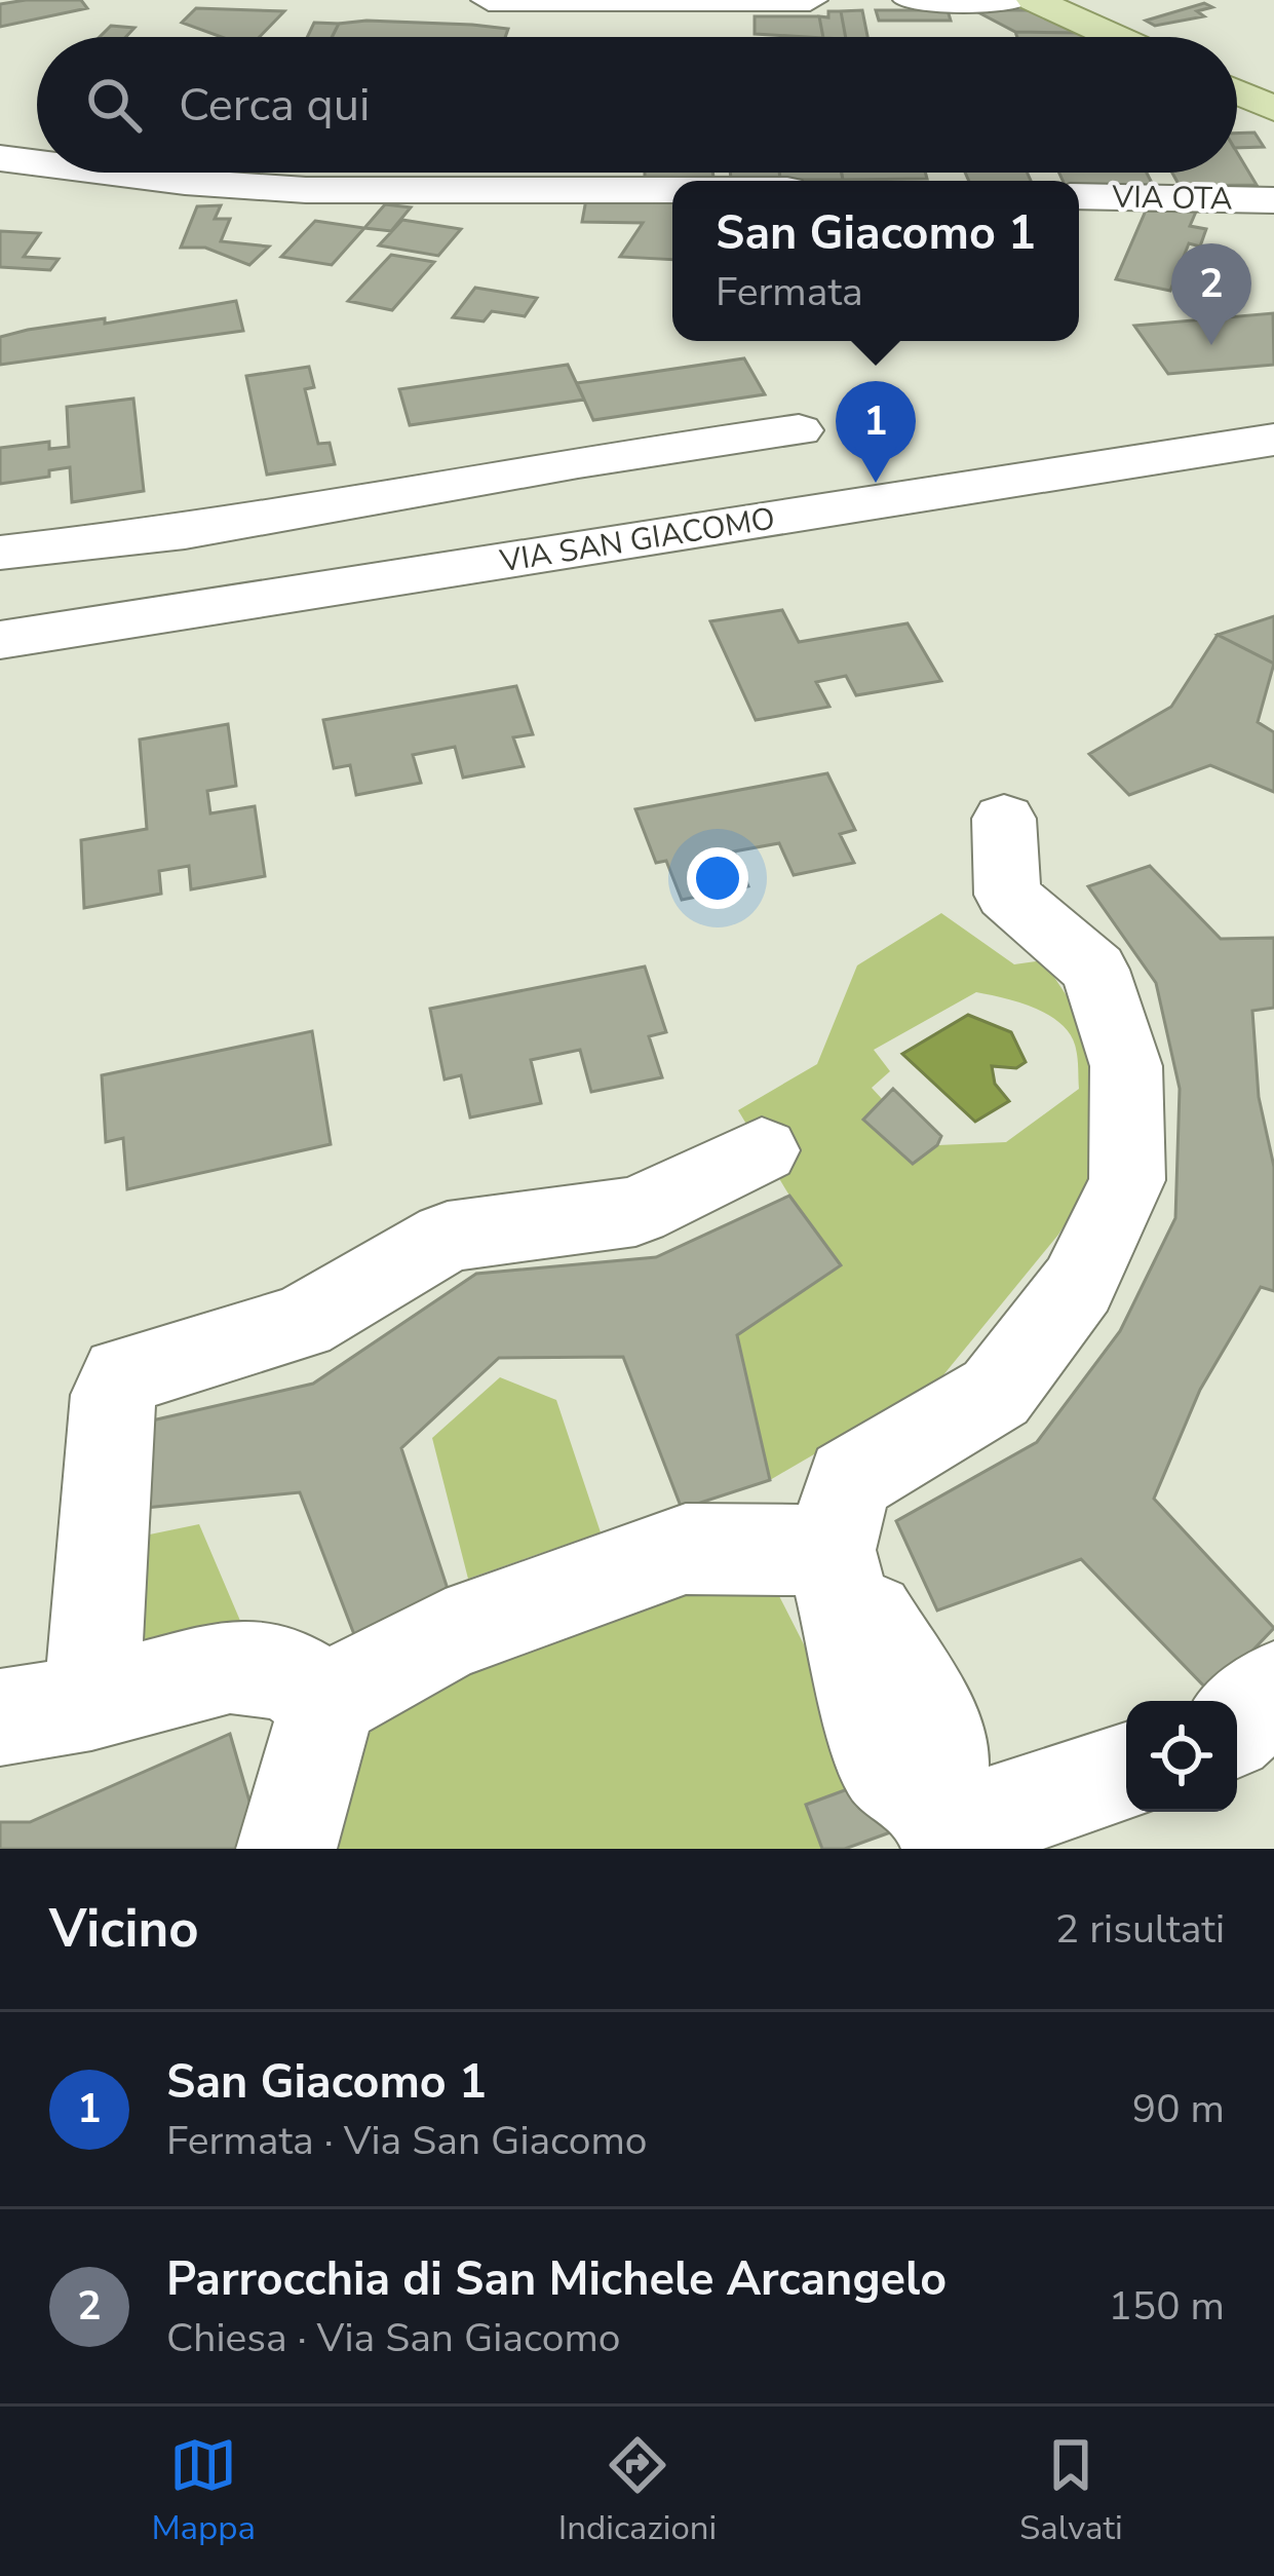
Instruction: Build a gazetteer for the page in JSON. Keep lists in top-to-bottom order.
{
  "streets": {
    "street": ["VIA OTA", "VIA SAN GIACOMO"]
  },
  "page": {
    "search": "Cerca qui",
    "popup": ["San Giacomo 1", "Fermata"],
    "pins": ["2", "1"],
    "heading": ["Vicino", "2 risultati"],
    "list": [
      {
        "mark": "1",
        "name": "San Giacomo 1",
        "note": "Fermata · Via San Giacomo",
        "value": "90 m"
      },
      {
        "mark": "2",
        "name": "Parrocchia di San Michele Arcangelo",
        "note": "Chiesa · Via San Giacomo",
        "value": "150 m"
      }
    ],
    "nav": ["Mappa", "Indicazioni", "Salvati"]
  }
}
